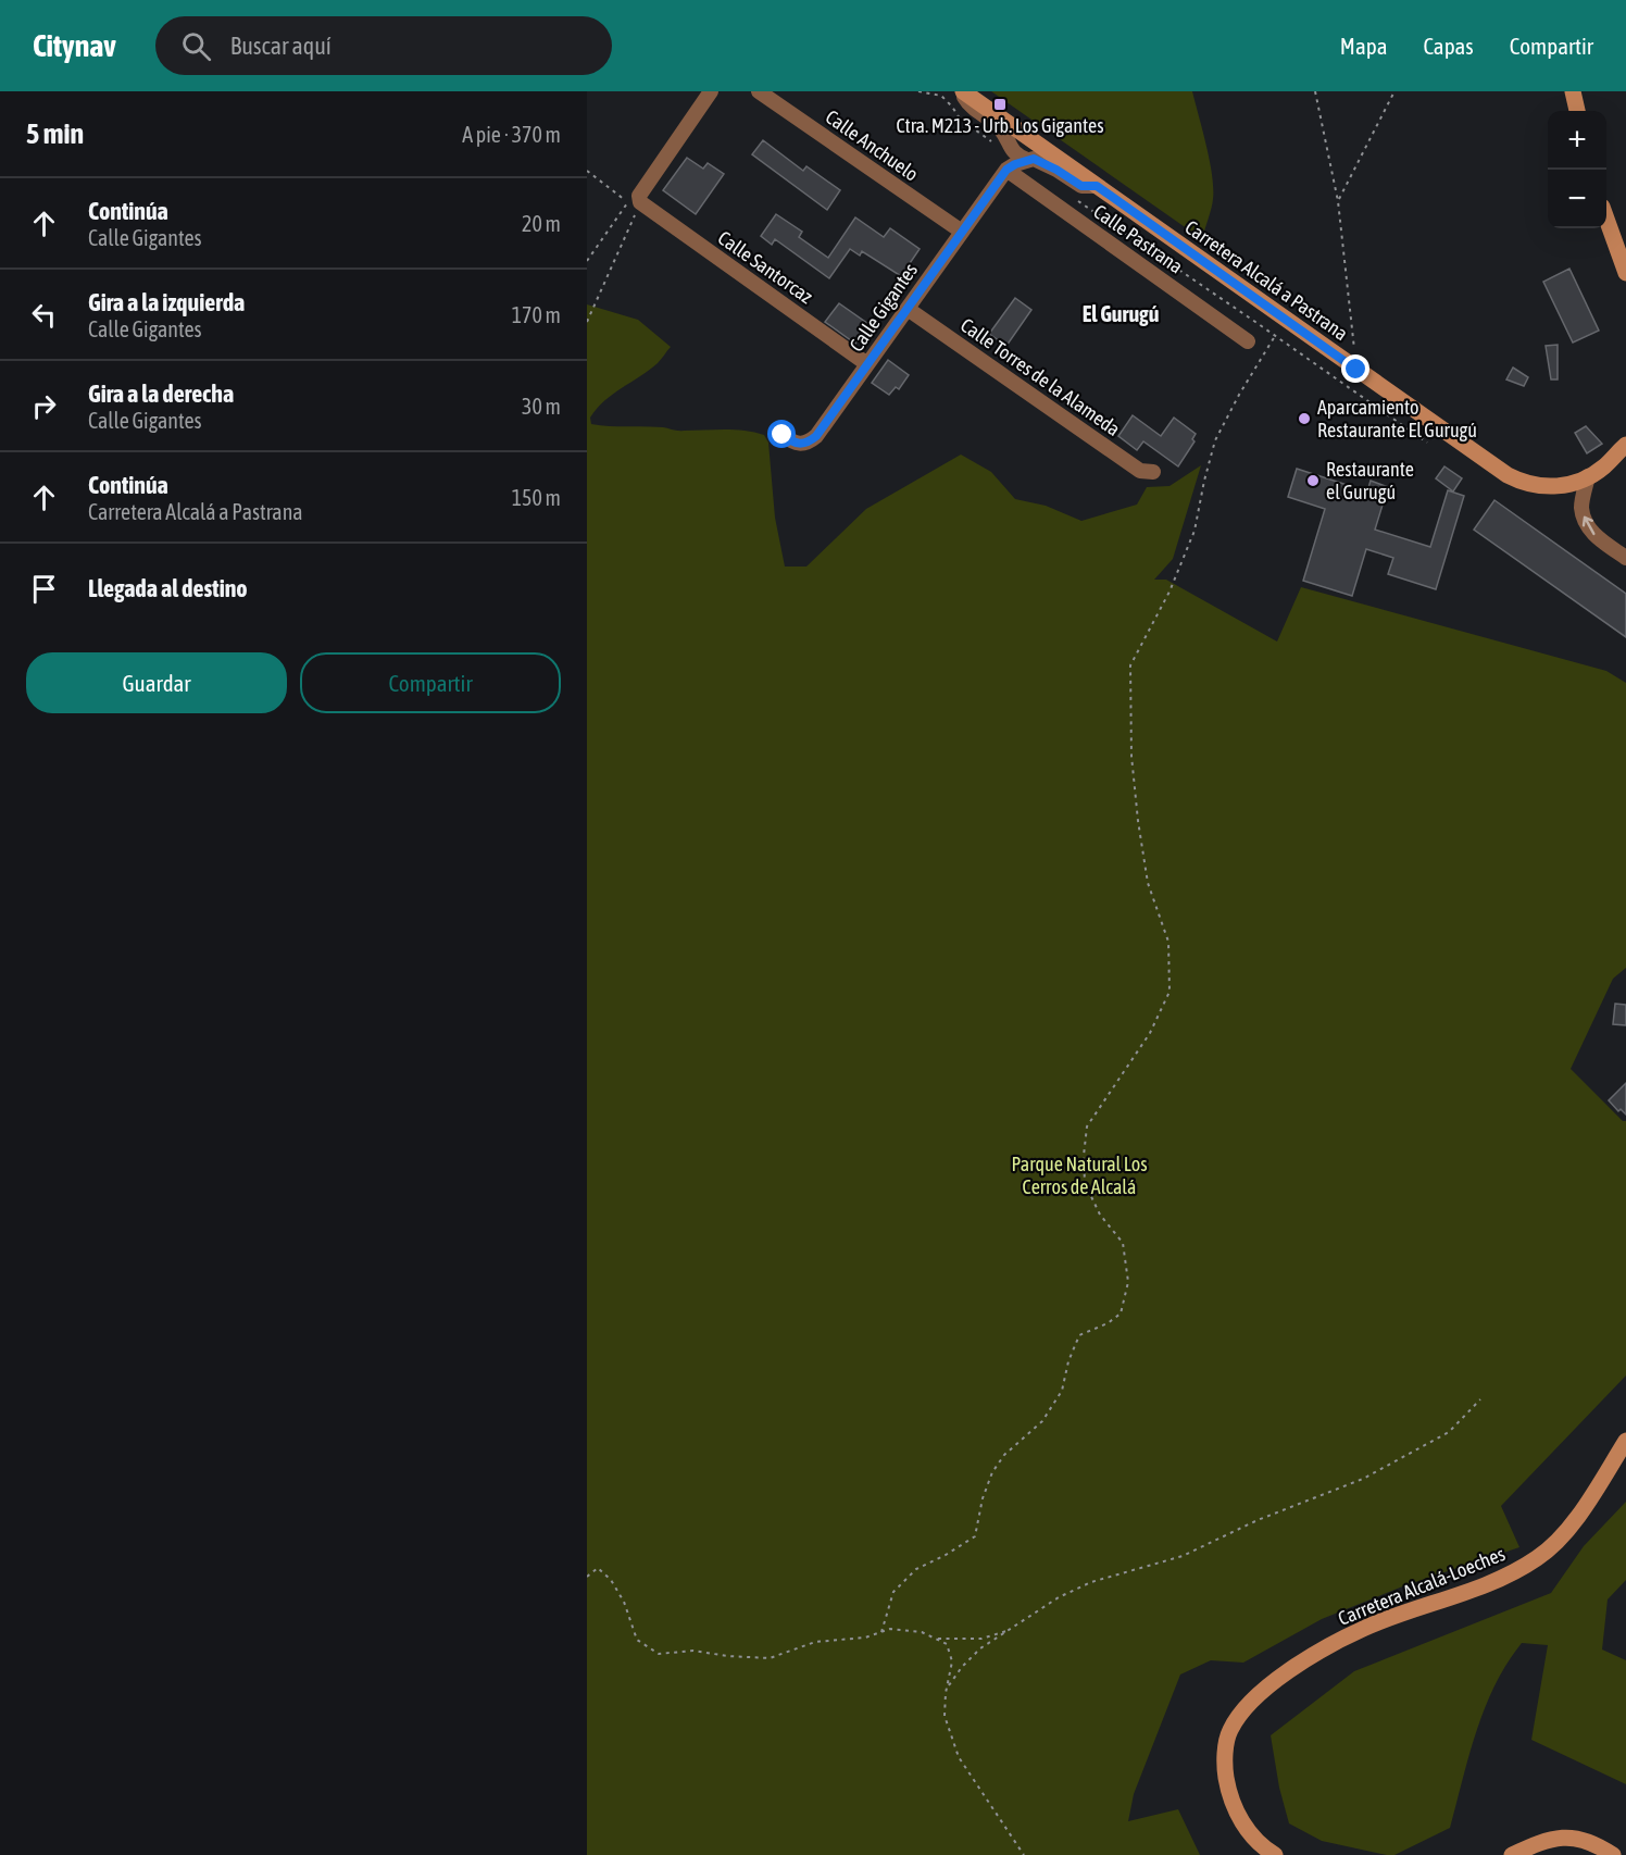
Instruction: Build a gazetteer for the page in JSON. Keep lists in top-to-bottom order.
{
  "streets": {
    "main road": ["Carretera Alcalá a Pastrana", "Carretera Alcalá-Loeches"],
    "street": [
      "Calle Anchuelo",
      "Calle Pastrana",
      "Calle Santorcaz",
      "Calle Gigantes",
      "Calle Torres de la Alameda"
    ]
  },
  "crossings": [
    ["Calle Anchuelo", "Calle Gigantes"],
    ["Calle Pastrana", "Calle Gigantes"],
    ["Calle Santorcaz", "Calle Gigantes"],
    ["Calle Gigantes", "Calle Torres de la Alameda"]
  ],
  "districts": ["El Gurugú"],
  "parks": ["Parque Natural Los Cerros de Alcalá"],
  "places": {
    "transit": ["Ctra. M213 - Urb. Los Gigantes"],
    "other": ["Aparcamiento Restaurante El Gurugú", "Restaurante el Gurugú"]
  },
  "page": {
    "header": "Citynav",
    "search": "Buscar aquí",
    "nav": ["Mapa", "Capas", "Compartir"],
    "heading": ["5 min", "A pie · 370 m"],
    "map_buttons": ["+", "−"],
    "list": [
      ["Continúa", "Calle Gigantes", "20 m"],
      ["Gira a la izquierda", "Calle Gigantes", "170 m"],
      ["Gira a la derecha", "Calle Gigantes", "30 m"],
      ["Continúa", "Carretera Alcalá a Pastrana", "150 m"],
      "Llegada al destino"
    ],
    "buttons": ["Guardar", "Compartir"]
  }
}
